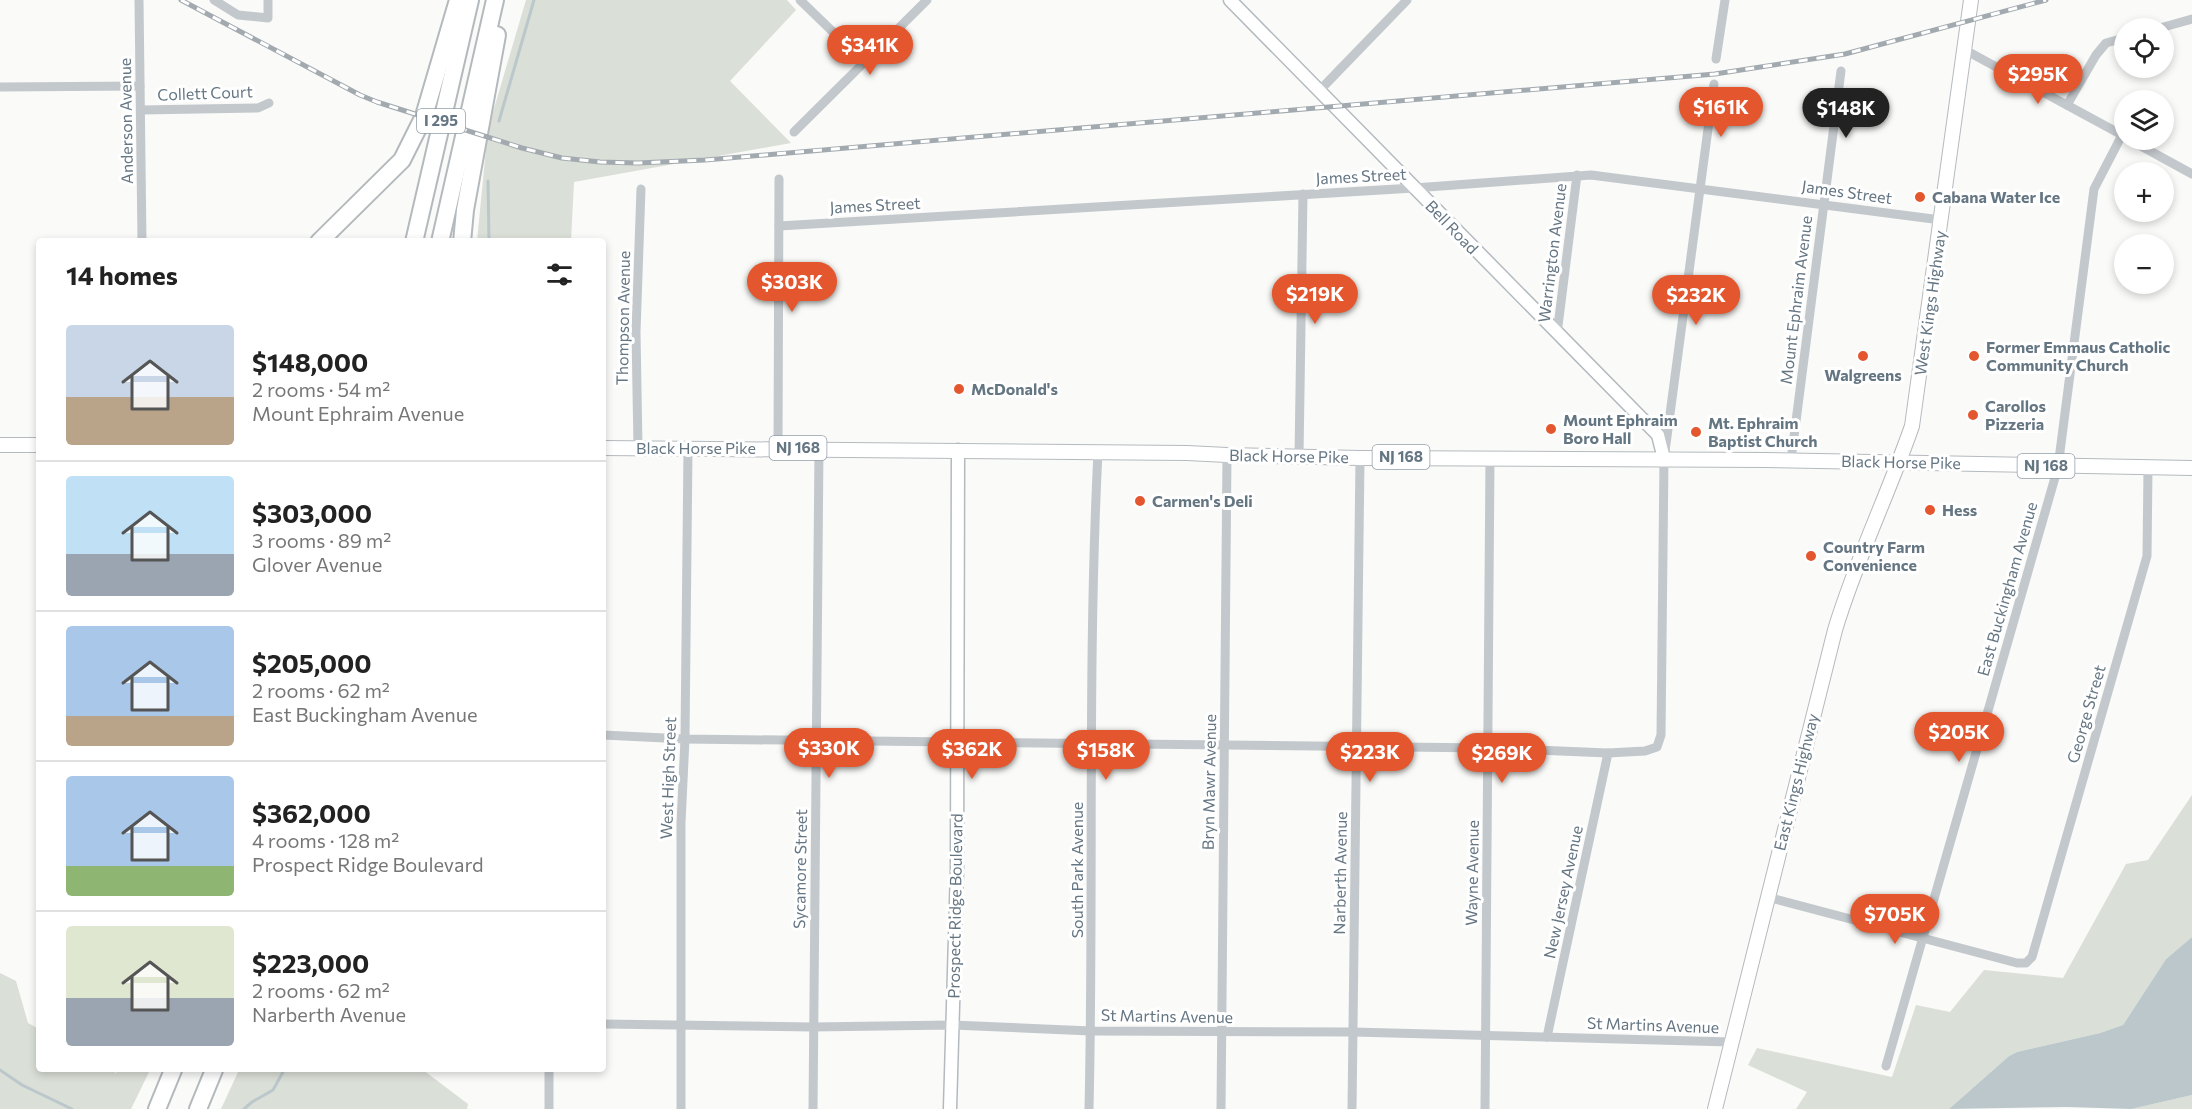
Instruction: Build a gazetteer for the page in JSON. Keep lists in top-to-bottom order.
{
  "streets": {
    "highway": ["I 295"],
    "main road": [
      "West Kings Highway",
      "Black Horse Pike",
      "NJ 168",
      "East Kings Highway"
    ],
    "street": [
      "Collett Court",
      "Anderson Avenue",
      "James Street",
      "Bell Road",
      "Warrington Avenue",
      "Mount Ephraim Avenue",
      "Thompson Avenue",
      "East Buckingham Avenue",
      "George Street",
      "West High Street",
      "Bryn Mawr Avenue",
      "Sycamore Street",
      "South Park Avenue",
      "Narberth Avenue",
      "Wayne Avenue",
      "New Jersey Avenue",
      "Prospect Ridge Boulevard",
      "St Martins Avenue"
    ]
  },
  "crossings": [
    ["Collett Court", "Anderson Avenue"],
    ["James Street", "Bell Road"],
    ["James Street", "Warrington Avenue"],
    ["James Street", "Mount Ephraim Avenue"],
    ["James Street", "West Kings Highway"],
    ["Bell Road", "Warrington Avenue"],
    ["Bell Road", "Black Horse Pike"],
    ["Mount Ephraim Avenue", "Black Horse Pike"],
    ["West Kings Highway", "Black Horse Pike"],
    ["West Kings Highway", "East Kings Highway"],
    ["Thompson Avenue", "Black Horse Pike"],
    ["Black Horse Pike", "East Buckingham Avenue"],
    ["Black Horse Pike", "George Street"],
    ["Black Horse Pike", "West High Street"],
    ["Black Horse Pike", "Bryn Mawr Avenue"],
    ["Black Horse Pike", "East Kings Highway"],
    ["Black Horse Pike", "Sycamore Street"],
    ["Black Horse Pike", "South Park Avenue"],
    ["Black Horse Pike", "Narberth Avenue"],
    ["Black Horse Pike", "Wayne Avenue"],
    ["Black Horse Pike", "Prospect Ridge Boulevard"],
    ["East Buckingham Avenue", "George Street"],
    ["West High Street", "St Martins Avenue"],
    ["Bryn Mawr Avenue", "St Martins Avenue"],
    ["East Kings Highway", "St Martins Avenue"],
    ["Sycamore Street", "St Martins Avenue"],
    ["South Park Avenue", "St Martins Avenue"],
    ["Narberth Avenue", "St Martins Avenue"],
    ["Wayne Avenue", "St Martins Avenue"],
    ["New Jersey Avenue", "St Martins Avenue"],
    ["Prospect Ridge Boulevard", "St Martins Avenue"]
  ],
  "places": [
    "Cabana Water Ice",
    "Walgreens",
    "Former Emmaus Catholic Community Church",
    "McDonald's",
    "Carollos Pizzeria",
    "Mount Ephraim Boro Hall",
    "Mt. Ephraim Baptist Church",
    "Carmen's Deli",
    "Hess",
    "Country Farm Convenience"
  ],
  "page": {
    "map_buttons": ["+", "−"],
    "price": [
      "$341K",
      "$295K",
      "$161K",
      "$148K",
      "$303K",
      "$219K",
      "$232K",
      "$205K",
      "$330K",
      "$362K",
      "$158K",
      "$223K",
      "$269K",
      "$705K"
    ],
    "heading": "14 homes",
    "list": [
      {
        "name": "$148,000",
        "note": "2 rooms · 54 m² · Mount Ephraim Avenue"
      },
      {
        "name": "$303,000",
        "note": "3 rooms · 89 m² · Glover Avenue"
      },
      {
        "name": "$205,000",
        "note": "2 rooms · 62 m² · East Buckingham Avenue"
      },
      {
        "name": "$362,000",
        "note": "4 rooms · 128 m² · Prospect Ridge Boulevard"
      },
      {
        "name": "$223,000",
        "note": "2 rooms · 62 m² · Narberth Avenue"
      }
    ]
  }
}
